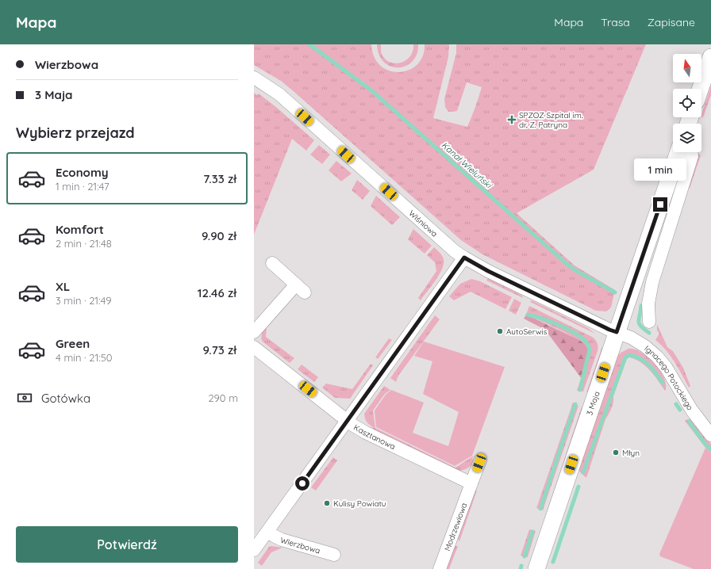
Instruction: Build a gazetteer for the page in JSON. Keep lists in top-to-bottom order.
{
  "streets": {
    "main road": ["3 Maja"],
    "street": [
      "Wiśniowa",
      "Ignacego Potockiego",
      "Kasztanowa",
      "Modrzewiowa",
      "Wierzbowa"
    ]
  },
  "crossings": [
    ["Wiśniowa", "Ignacego Potockiego"],
    ["Wiśniowa", "3 Maja"],
    ["Ignacego Potockiego", "3 Maja"],
    ["Kasztanowa", "Modrzewiowa"]
  ],
  "water": ["Kanał Wieluński"],
  "places": {
    "health": ["SPZOZ Szpital im. dr. Z. Patryna"],
    "other": ["AutoSerwis", "Młyn", "Kulisy Powiatu"]
  },
  "north": "top",
  "page": {
    "header": "Mapa",
    "nav": ["Mapa", "Trasa", "Zapisane"],
    "banner": ["Wierzbowa", "3 Maja"],
    "heading": "Wybierz przejazd",
    "list": [
      {
        "name": "Economy",
        "note": "1 min · 21:47",
        "value": "7.33 zł"
      },
      {
        "name": "Komfort",
        "note": "2 min · 21:48",
        "value": "9.90 zł"
      },
      {
        "name": "XL",
        "note": "3 min · 21:49",
        "value": "12.46 zł"
      },
      {
        "name": "Green",
        "note": "4 min · 21:50",
        "value": "9.73 zł"
      }
    ],
    "bubble": "1 min",
    "pay": ["Gotówka", "290 m"],
    "buttons": "Potwierdź"
  }
}
